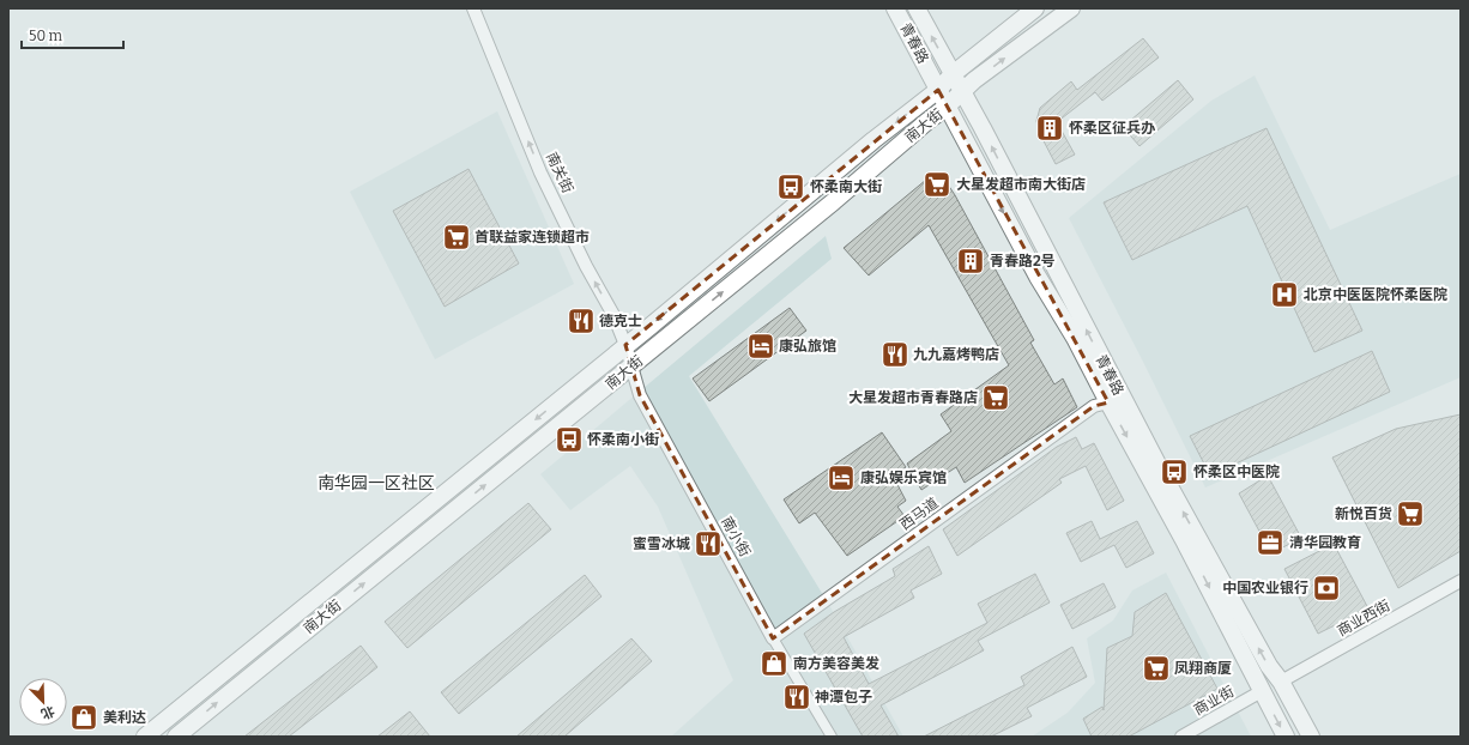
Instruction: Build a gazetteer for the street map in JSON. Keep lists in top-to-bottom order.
{
  "streets": {
    "main road": ["青春路", "南大街"],
    "street": [
      "南关街",
      "西马道",
      "南小街",
      "商业西街",
      "商业街"
    ]
  },
  "crossings": [
    ["青春路", "南大街"],
    ["青春路", "西马道"],
    ["青春路", "商业西街"],
    ["青春路", "商业街"],
    ["南大街", "南关街"],
    ["南大街", "南小街"],
    ["南关街", "南小街"],
    ["西马道", "南小街"]
  ],
  "one_way": ["南关街"],
  "districts": ["南华园一区社区"],
  "places": {
    "building": ["怀柔区征兵办", "青春路2号"],
    "supermarket": [
      "大星发超市南大街店",
      "首联益家连锁超市",
      "大星发超市青春路店",
      "新悦百货",
      "凤翔商厦"
    ],
    "bus stop": ["怀柔南大街", "怀柔南小街", "怀柔区中医院"],
    "hospital": ["北京中医医院怀柔医院"],
    "restaurant": [
      "德克士",
      "九九嘉烤鸭店",
      "蜜雪冰城",
      "神潭包子"
    ],
    "hotel": ["康弘旅馆", "康弘娱乐宾馆"],
    "office": ["清华园教育"],
    "bank": ["中国农业银行"],
    "shop": ["南方美容美发", "美利达"]
  },
  "scale_bar": "50 m",
  "north": "bottom right"
}
